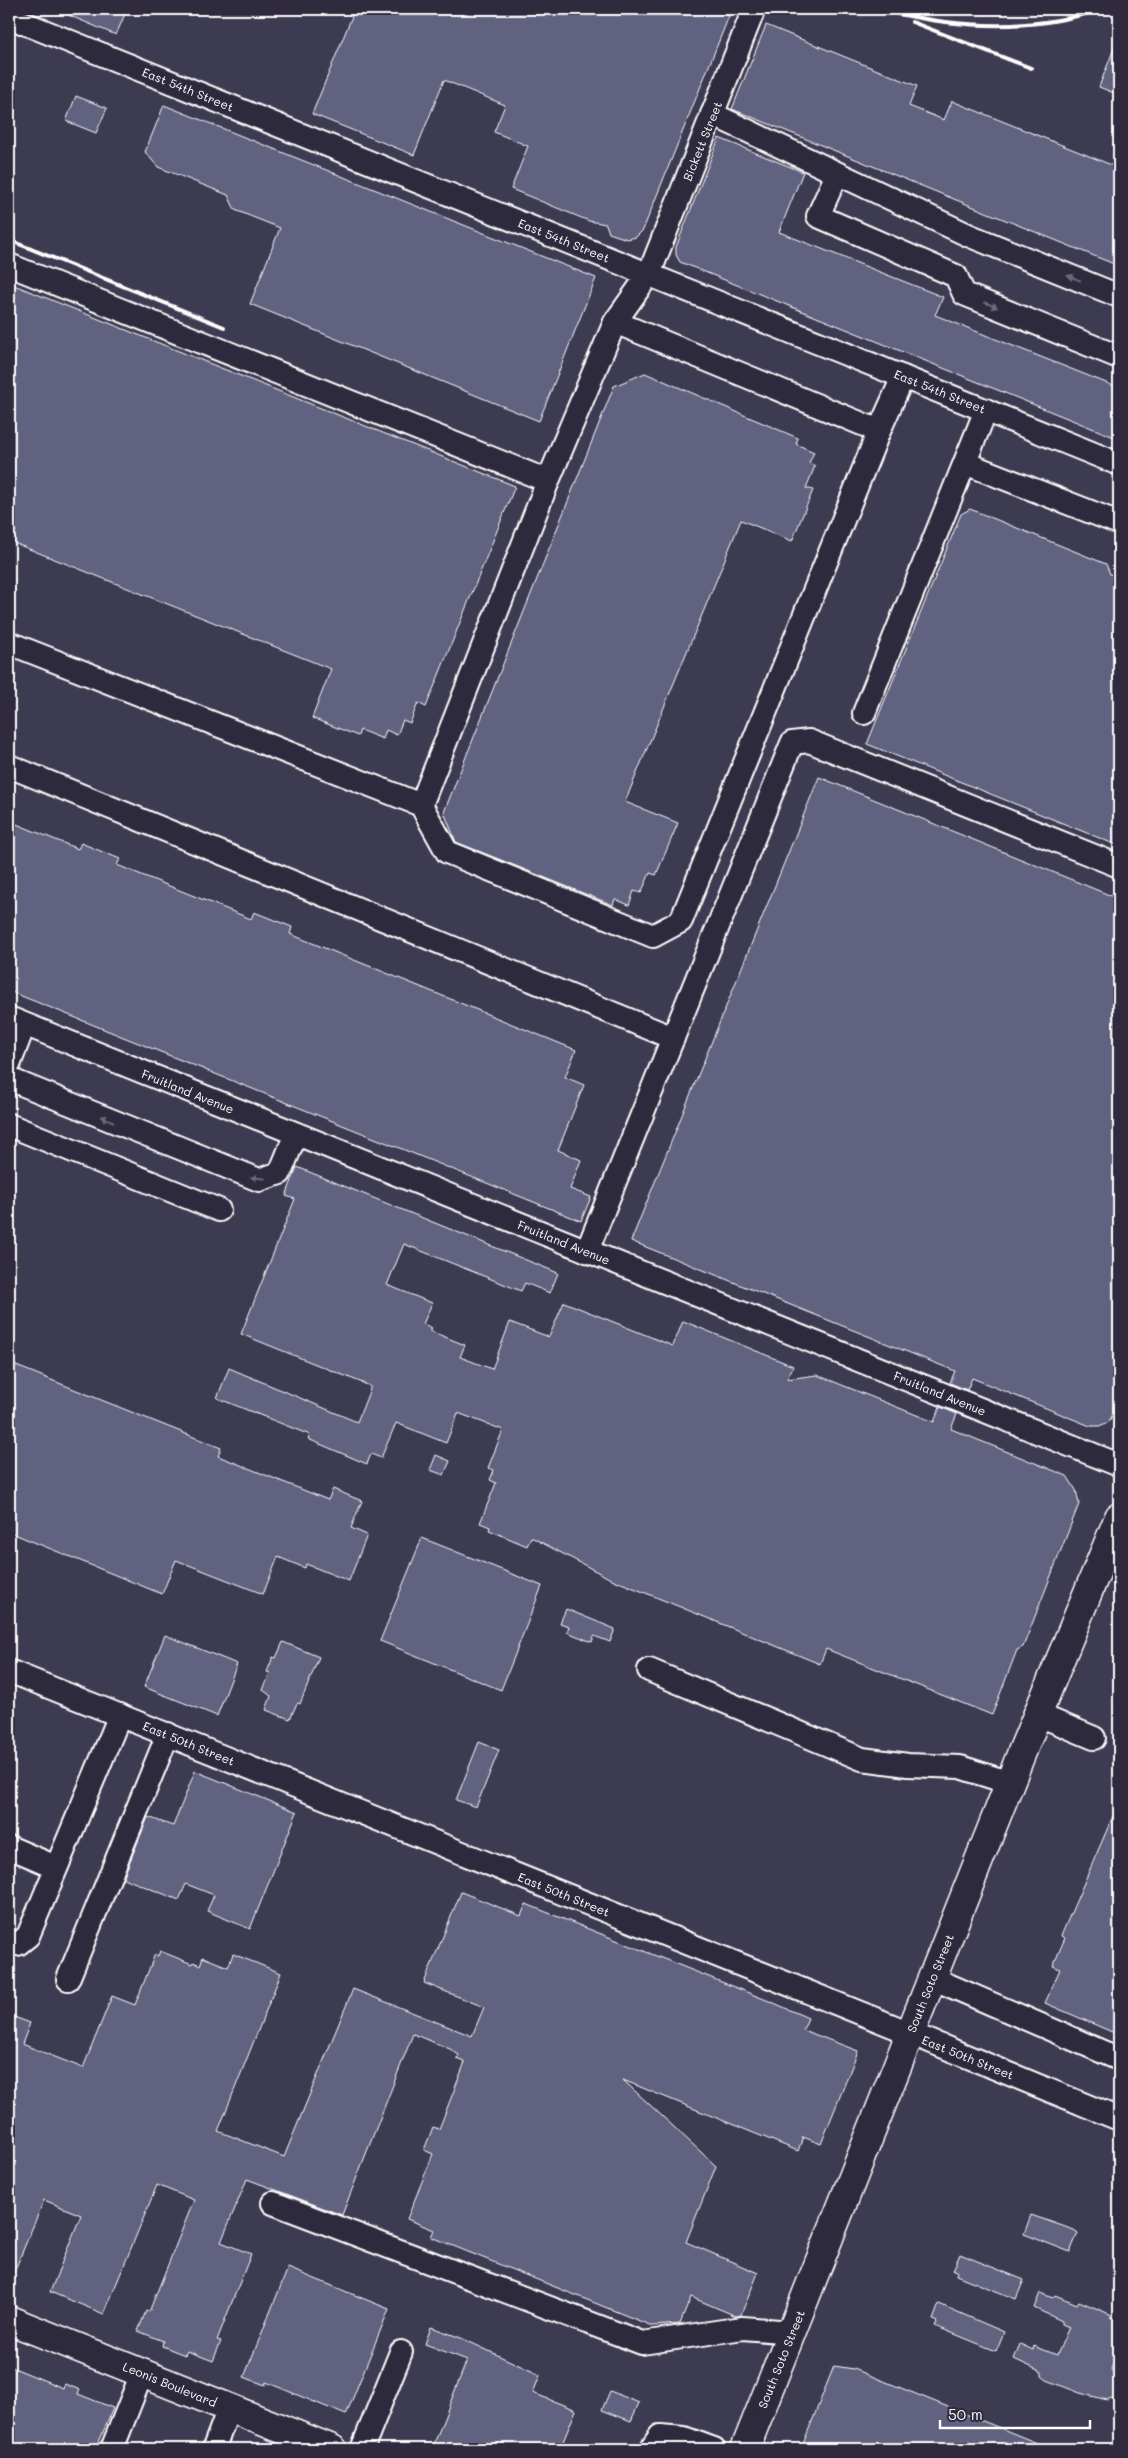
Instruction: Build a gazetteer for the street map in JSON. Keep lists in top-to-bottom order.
{
  "streets": {
    "main road": ["South Soto Street", "Leonis Boulevard"],
    "street": [
      "East 54th Street",
      "Bickett Street",
      "Fruitland Avenue",
      "East 50th Street"
    ]
  },
  "crossings": [
    ["East 54th Street", "Bickett Street"],
    ["East 50th Street", "South Soto Street"]
  ],
  "scale_bar": "50 m"
}
